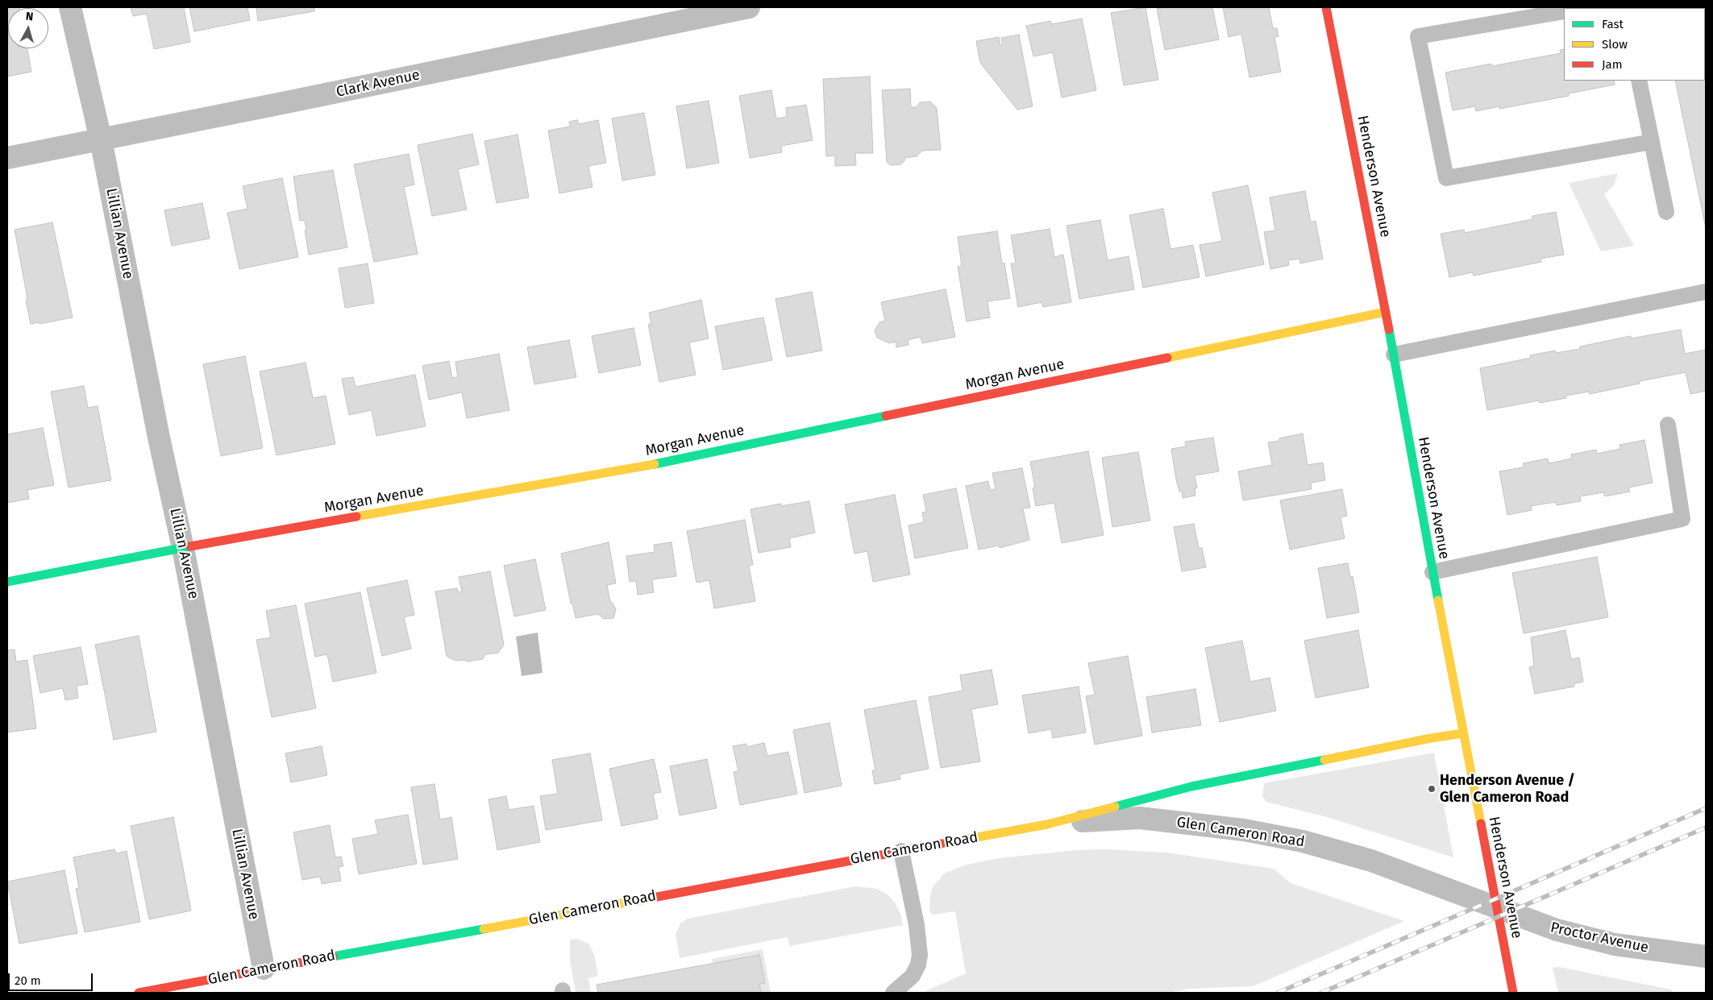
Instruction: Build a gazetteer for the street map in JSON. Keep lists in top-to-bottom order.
{
  "streets": {
    "street": [
      "Clark Avenue",
      "Henderson Avenue",
      "Lillian Avenue",
      "Morgan Avenue",
      "Glen Cameron Road",
      "Proctor Avenue"
    ]
  },
  "crossings": [
    ["Clark Avenue", "Lillian Avenue"],
    ["Henderson Avenue", "Morgan Avenue"],
    ["Henderson Avenue", "Glen Cameron Road"],
    ["Henderson Avenue", "Proctor Avenue"],
    ["Lillian Avenue", "Morgan Avenue"],
    ["Lillian Avenue", "Glen Cameron Road"],
    ["Glen Cameron Road", "Proctor Avenue"]
  ],
  "places": ["Henderson Avenue / Glen Cameron Road"],
  "legend": ["Fast", "Slow", "Jam"],
  "scale_bar": "20 m",
  "north": "top"
}
